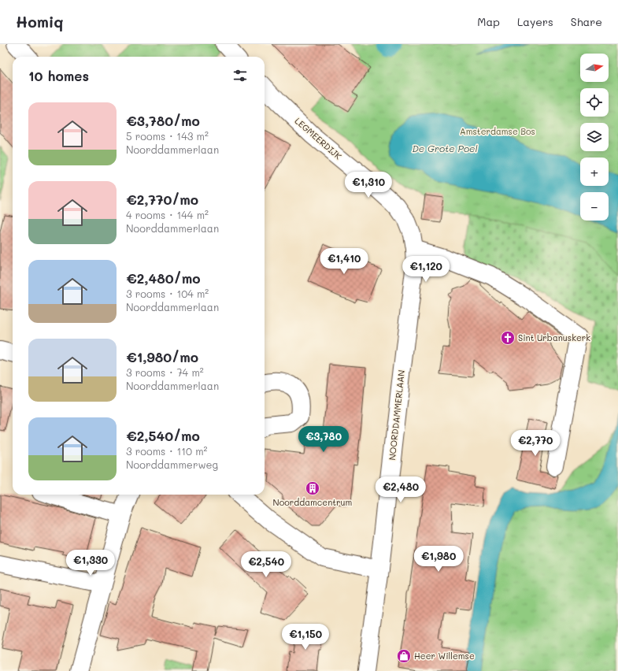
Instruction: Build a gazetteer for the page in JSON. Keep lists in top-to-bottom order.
{
  "streets": {
    "street": ["LEGMEERDIJK", "NOORDDAMMERLAAN"]
  },
  "crossings": [
    ["LEGMEERDIJK", "NOORDDAMMERLAAN"]
  ],
  "water": ["De Grote Poel"],
  "parks": ["Amsterdamse Bos"],
  "places": {
    "church": ["Sint Urbanuskerk"],
    "building": ["Noorddamcentrum"],
    "shop": ["Heer Willemse"]
  },
  "north": "right",
  "page": {
    "header": "Homiq",
    "nav": ["Map", "Layers", "Share"],
    "map_buttons": ["+", "−"],
    "heading": "10 homes",
    "list": [
      {
        "name": "€3,780/mo",
        "note": "5 rooms · 143 m² · Noorddammerlaan"
      },
      {
        "name": "€2,770/mo",
        "note": "4 rooms · 144 m² · Noorddammerlaan"
      },
      {
        "name": "€2,480/mo",
        "note": "3 rooms · 104 m² · Noorddammerlaan"
      },
      {
        "name": "€1,980/mo",
        "note": "3 rooms · 74 m² · Noorddammerlaan"
      },
      {
        "name": "€2,540/mo",
        "note": "3 rooms · 110 m² · Noorddammerweg"
      }
    ],
    "price": [
      "€1,310",
      "€1,410",
      "€1,120",
      "€3,780",
      "€2,770",
      "€2,480",
      "€1,980",
      "€1,330",
      "€2,540",
      "€1,150"
    ]
  }
}
